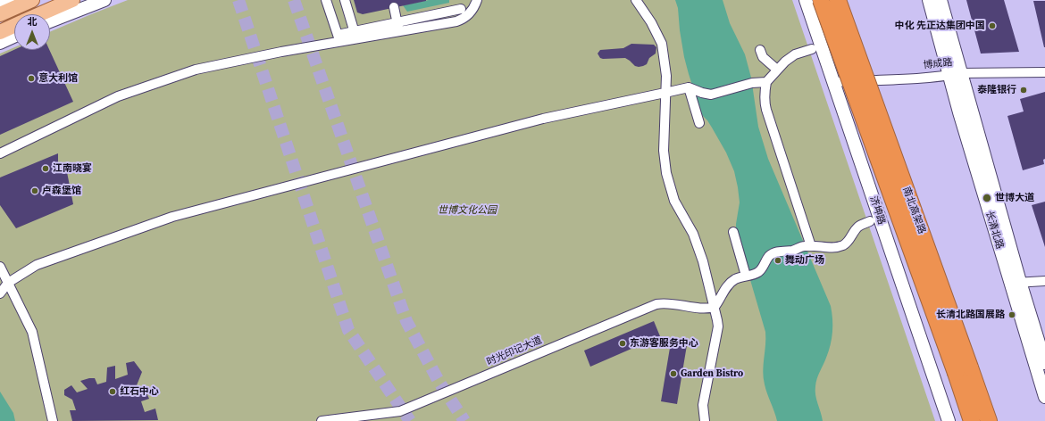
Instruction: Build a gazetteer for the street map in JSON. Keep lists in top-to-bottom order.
{
  "streets": {
    "highway": ["南北高架路"],
    "main road": ["济坤路", "长清北路"],
    "street": ["博成路", "时光印记大道"]
  },
  "crossings": [
    ["博成路", "济坤路"],
    ["博成路", "长清北路"]
  ],
  "parks": ["世博文化公园"],
  "places": [
    "中化 先正达集团中国",
    "意大利馆",
    "泰隆银行",
    "江南晓宴",
    "卢森堡馆",
    "世博大道",
    "舞动广场",
    "长清北路国展路",
    "东游客服务中心",
    "Garden Bistro",
    "红石中心"
  ],
  "north": "top"
}
